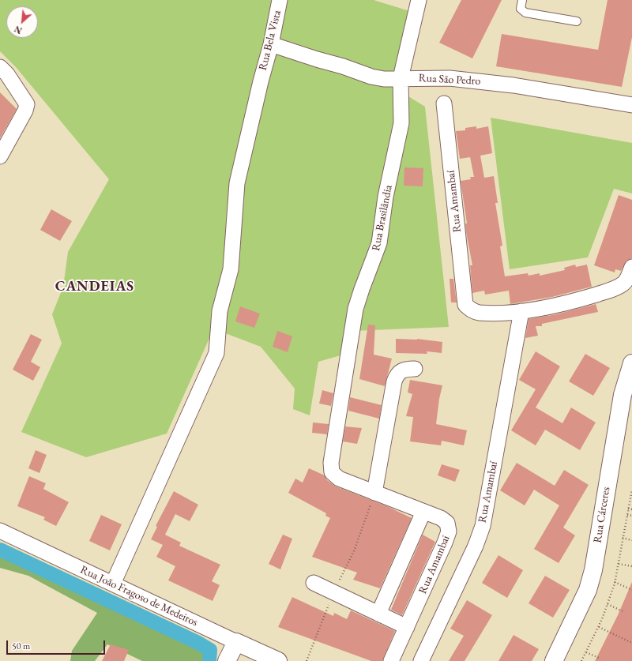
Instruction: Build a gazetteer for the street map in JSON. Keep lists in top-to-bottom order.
{
  "streets": {
    "street": [
      "Rua Bela Vista",
      "Rua São Pedro",
      "Rua Amambaí",
      "Rua Brasilândia",
      "Rua Cárceres",
      "Rua Amambai",
      "Rua João Fragoso de Medeiros"
    ]
  },
  "crossings": [
    ["Rua Bela Vista", "Rua São Pedro"],
    ["Rua Bela Vista", "Rua João Fragoso de Medeiros"],
    ["Rua São Pedro", "Rua Brasilândia"],
    ["Rua Brasilândia", "Rua Amambai"]
  ],
  "districts": ["CANDEIAS"],
  "scale_bar": "50 m",
  "north": "bottom left"
}
